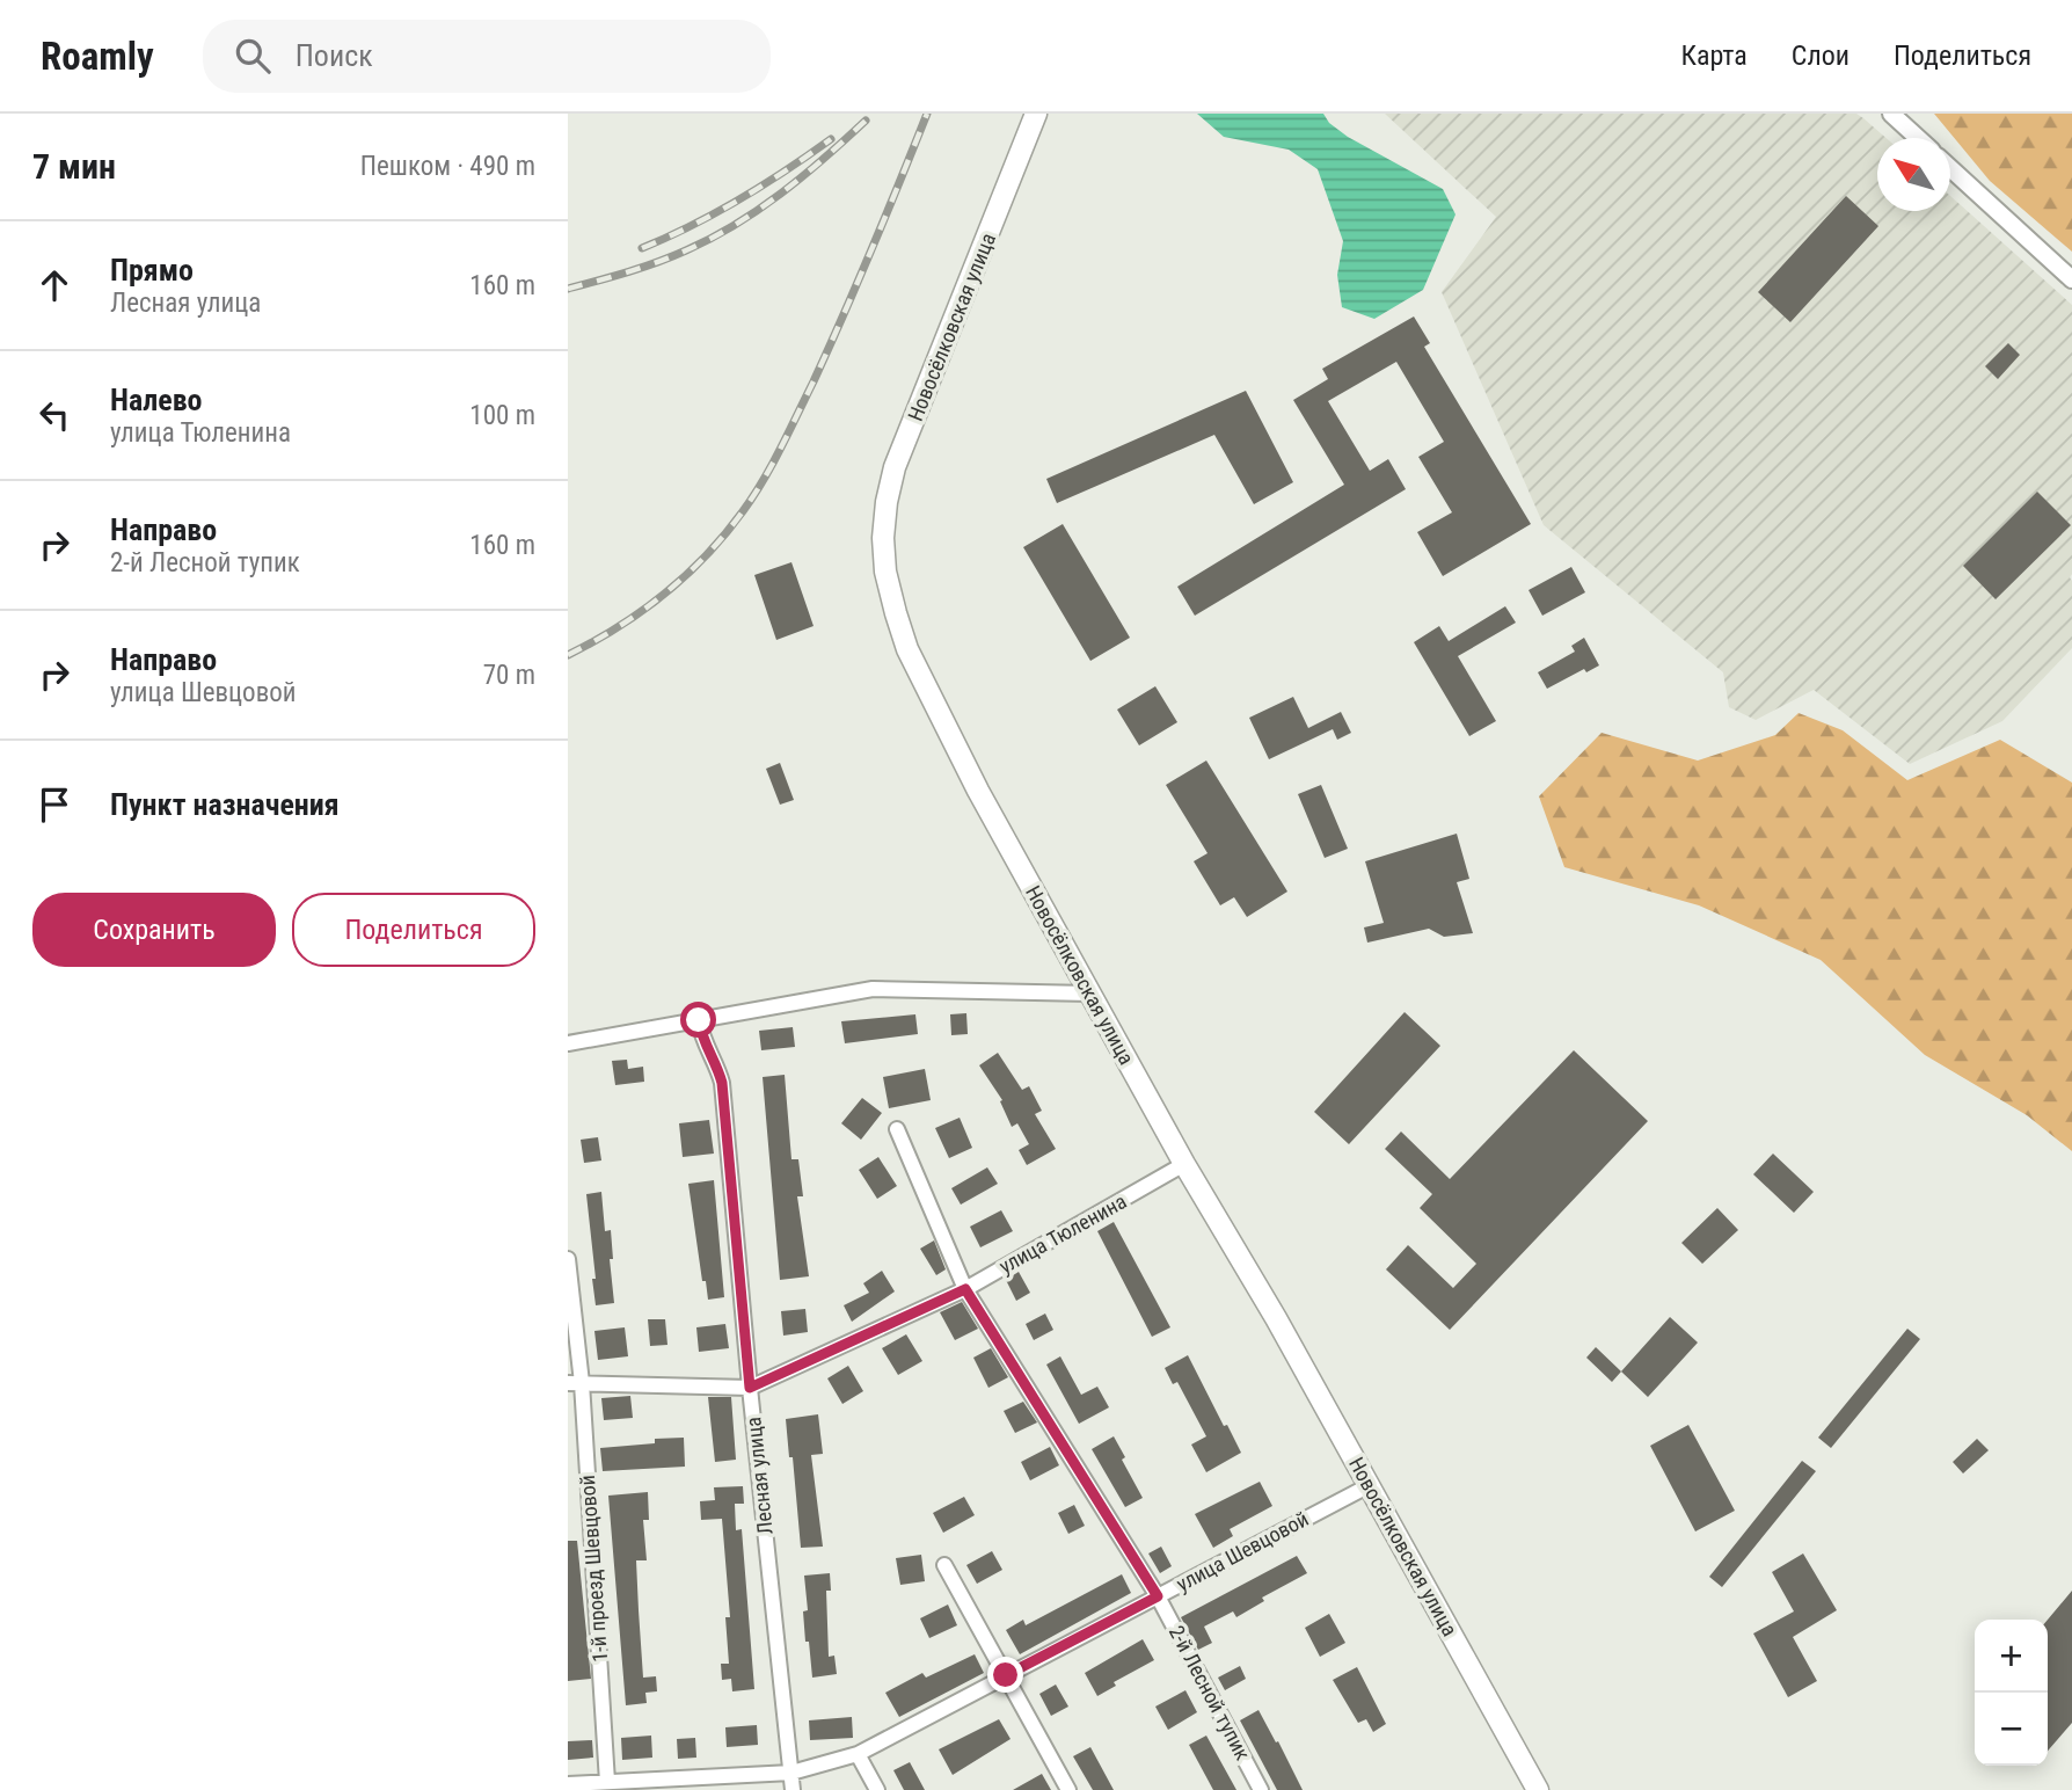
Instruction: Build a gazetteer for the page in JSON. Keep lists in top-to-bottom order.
{
  "streets": {
    "main road": ["Новосёлковская улица"],
    "street": [
      "улица Тюленина",
      "Лесная улица",
      "улица Шевцовой",
      "1-й проезд Шевцовой",
      "2-й Лесной тупик"
    ]
  },
  "crossings": [
    ["Новосёлковская улица", "улица Тюленина"],
    ["Новосёлковская улица", "улица Шевцовой"],
    ["улица Тюленина", "Лесная улица"],
    ["улица Тюленина", "1-й проезд Шевцовой"],
    ["улица Тюленина", "2-й Лесной тупик"],
    ["Лесная улица", "улица Шевцовой"],
    ["улица Шевцовой", "1-й проезд Шевцовой"],
    ["улица Шевцовой", "2-й Лесной тупик"]
  ],
  "north": "top left",
  "page": {
    "header": "Roamly",
    "search": "Поиск",
    "nav": ["Карта", "Слои", "Поделиться"],
    "heading": ["7 мин", "Пешком · 490 m"],
    "list": [
      ["Прямо", "Лесная улица", "160 m"],
      ["Налево", "улица Тюленина", "100 m"],
      ["Направо", "2-й Лесной тупик", "160 m"],
      ["Направо", "улица Шевцовой", "70 m"],
      "Пункт назначения"
    ],
    "buttons": ["Сохранить", "Поделиться"],
    "map_buttons": ["+", "−"]
  }
}
